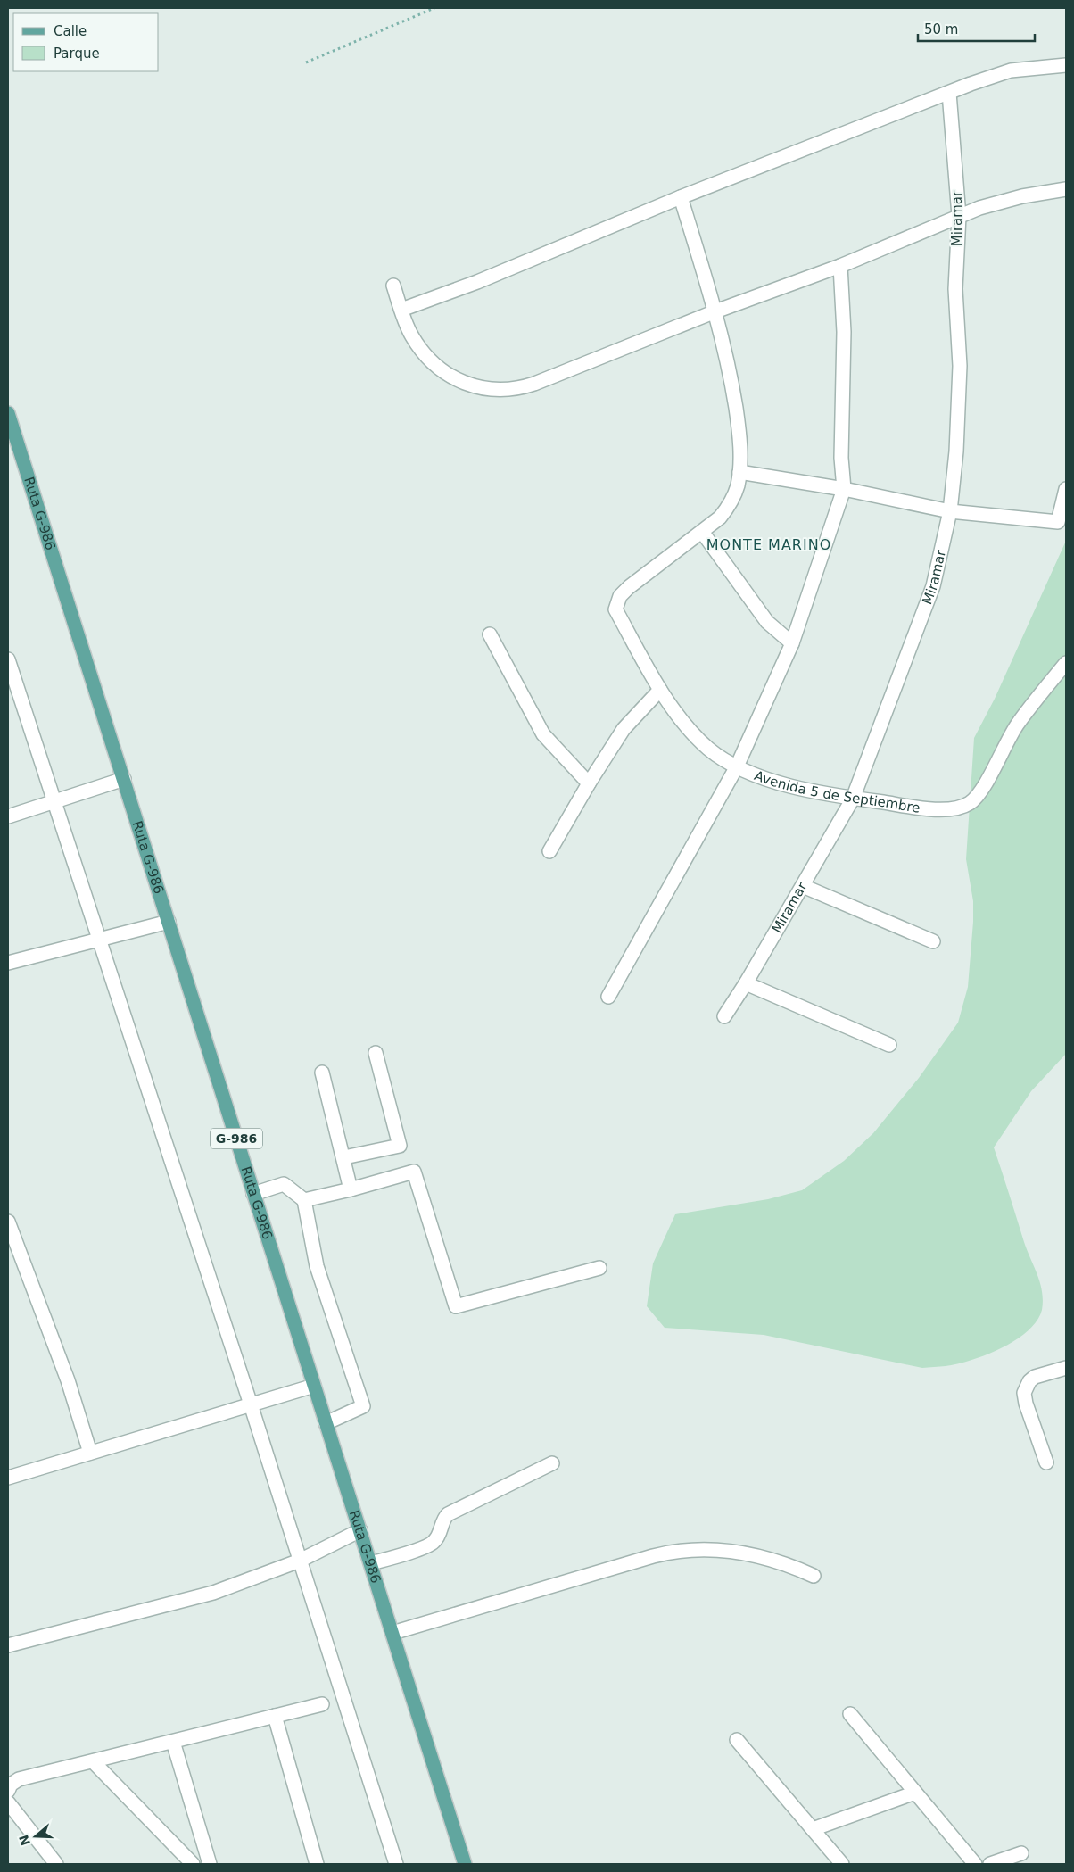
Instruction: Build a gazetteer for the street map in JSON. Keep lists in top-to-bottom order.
{
  "streets": {
    "main road": ["Ruta G-986", "G-986"],
    "street": ["Miramar", "Avenida 5 de Septiembre"]
  },
  "crossings": [
    ["Miramar", "Avenida 5 de Septiembre"]
  ],
  "districts": ["MONTE MARINO"],
  "legend": ["Calle", "Parque"],
  "scale_bar": "50 m",
  "north": "left"
}
